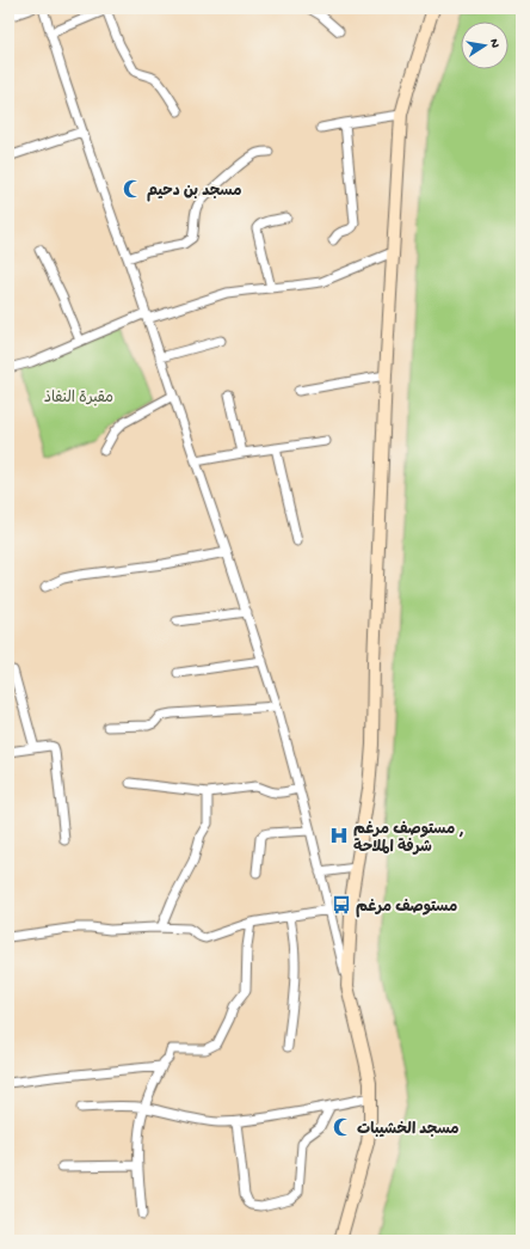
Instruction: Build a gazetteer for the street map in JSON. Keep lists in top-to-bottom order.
{
  "parks": ["مقبرة النفاذ"],
  "places": {
    "mosque": ["مسجد بن دحيم", "مسجد الخشيبات"],
    "hospital": ["مستوصف مرغم , شرفة الملاحة"],
    "bus stop": ["مستوصف مرغم"]
  },
  "north": "right"
}
